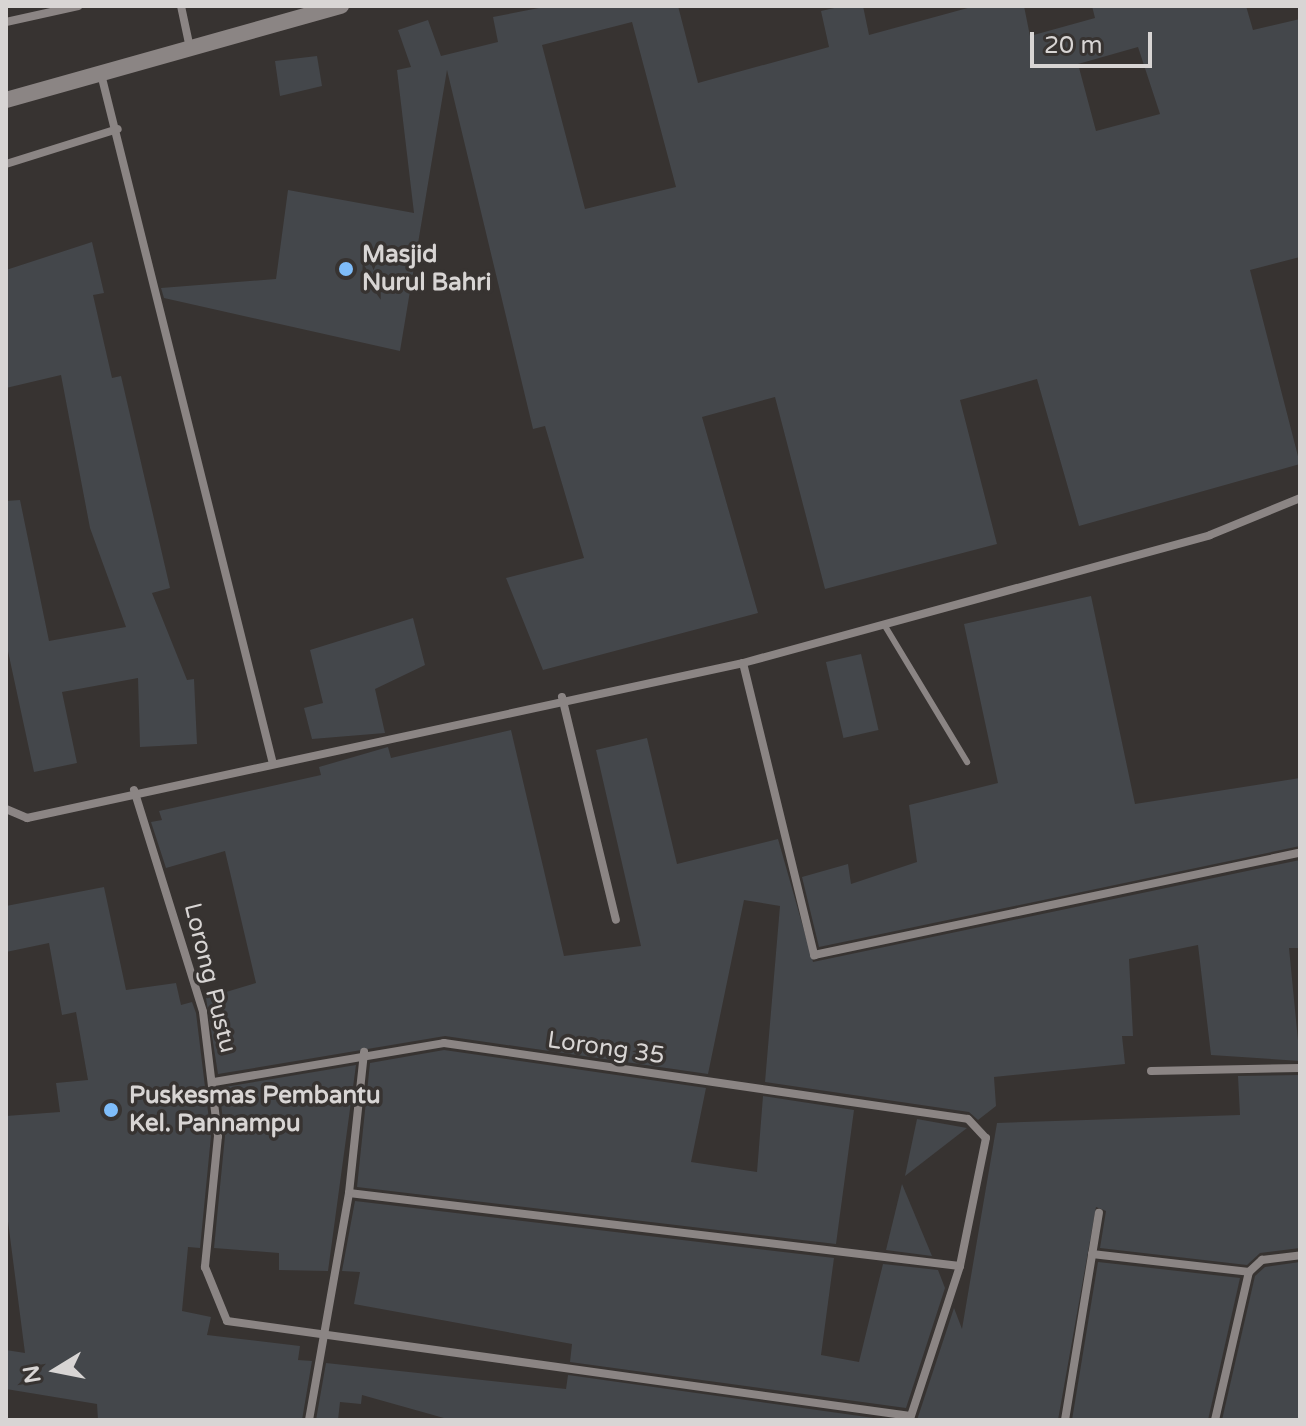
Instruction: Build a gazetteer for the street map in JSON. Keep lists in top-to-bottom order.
{
  "streets": {
    "street": ["Lorong Pustu", "Lorong 35"]
  },
  "crossings": [
    ["Lorong Pustu", "Lorong 35"]
  ],
  "places": ["Masjid Nurul Bahri", "Puskesmas Pembantu Kel. Pannampu"],
  "scale_bar": "20 m",
  "north": "left"
}
